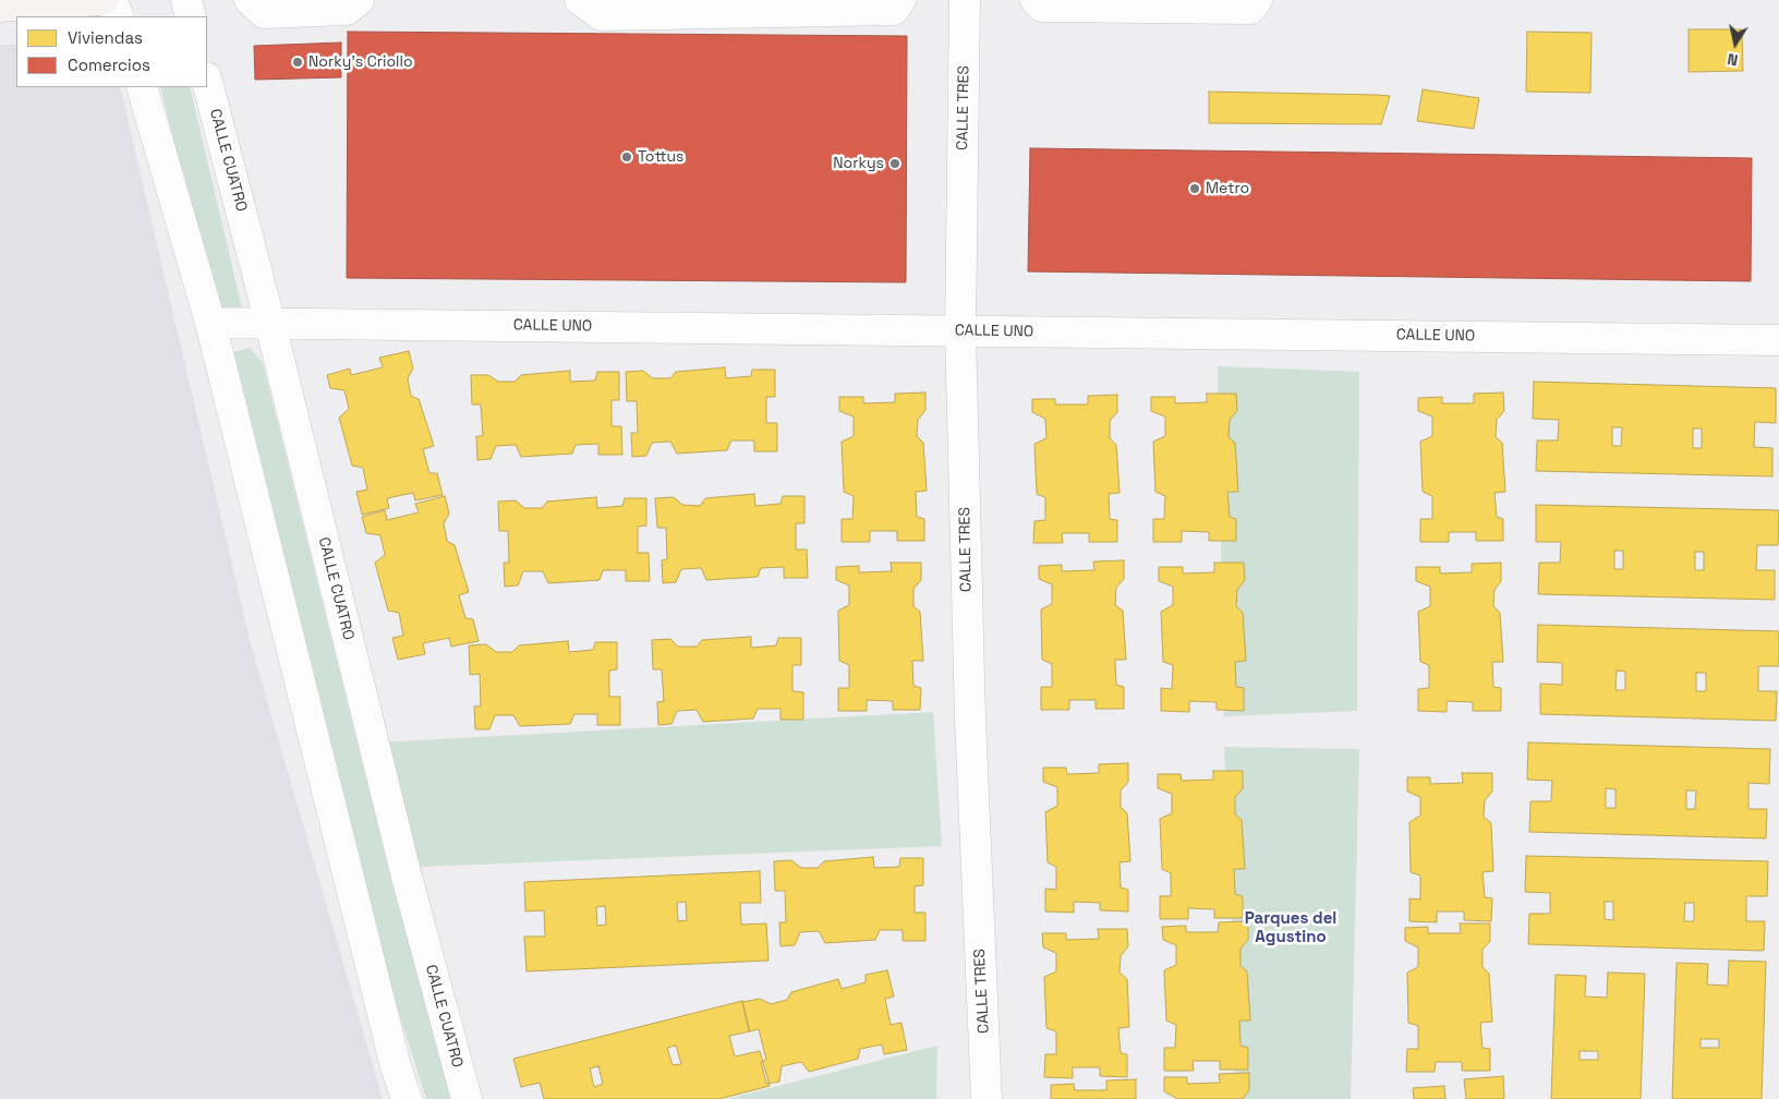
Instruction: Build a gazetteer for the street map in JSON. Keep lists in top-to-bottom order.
{
  "streets": {
    "street": ["CALLE TRES", "CALLE CUATRO", "CALLE UNO"]
  },
  "crossings": [
    ["CALLE TRES", "CALLE UNO"],
    ["CALLE CUATRO", "CALLE UNO"]
  ],
  "districts": ["Parques del Agustino"],
  "places": [
    "Norky's Criollo",
    "Tottus",
    "Norkys",
    "Metro"
  ],
  "legend": ["Viviendas", "Comercios"],
  "north": "bottom"
}
